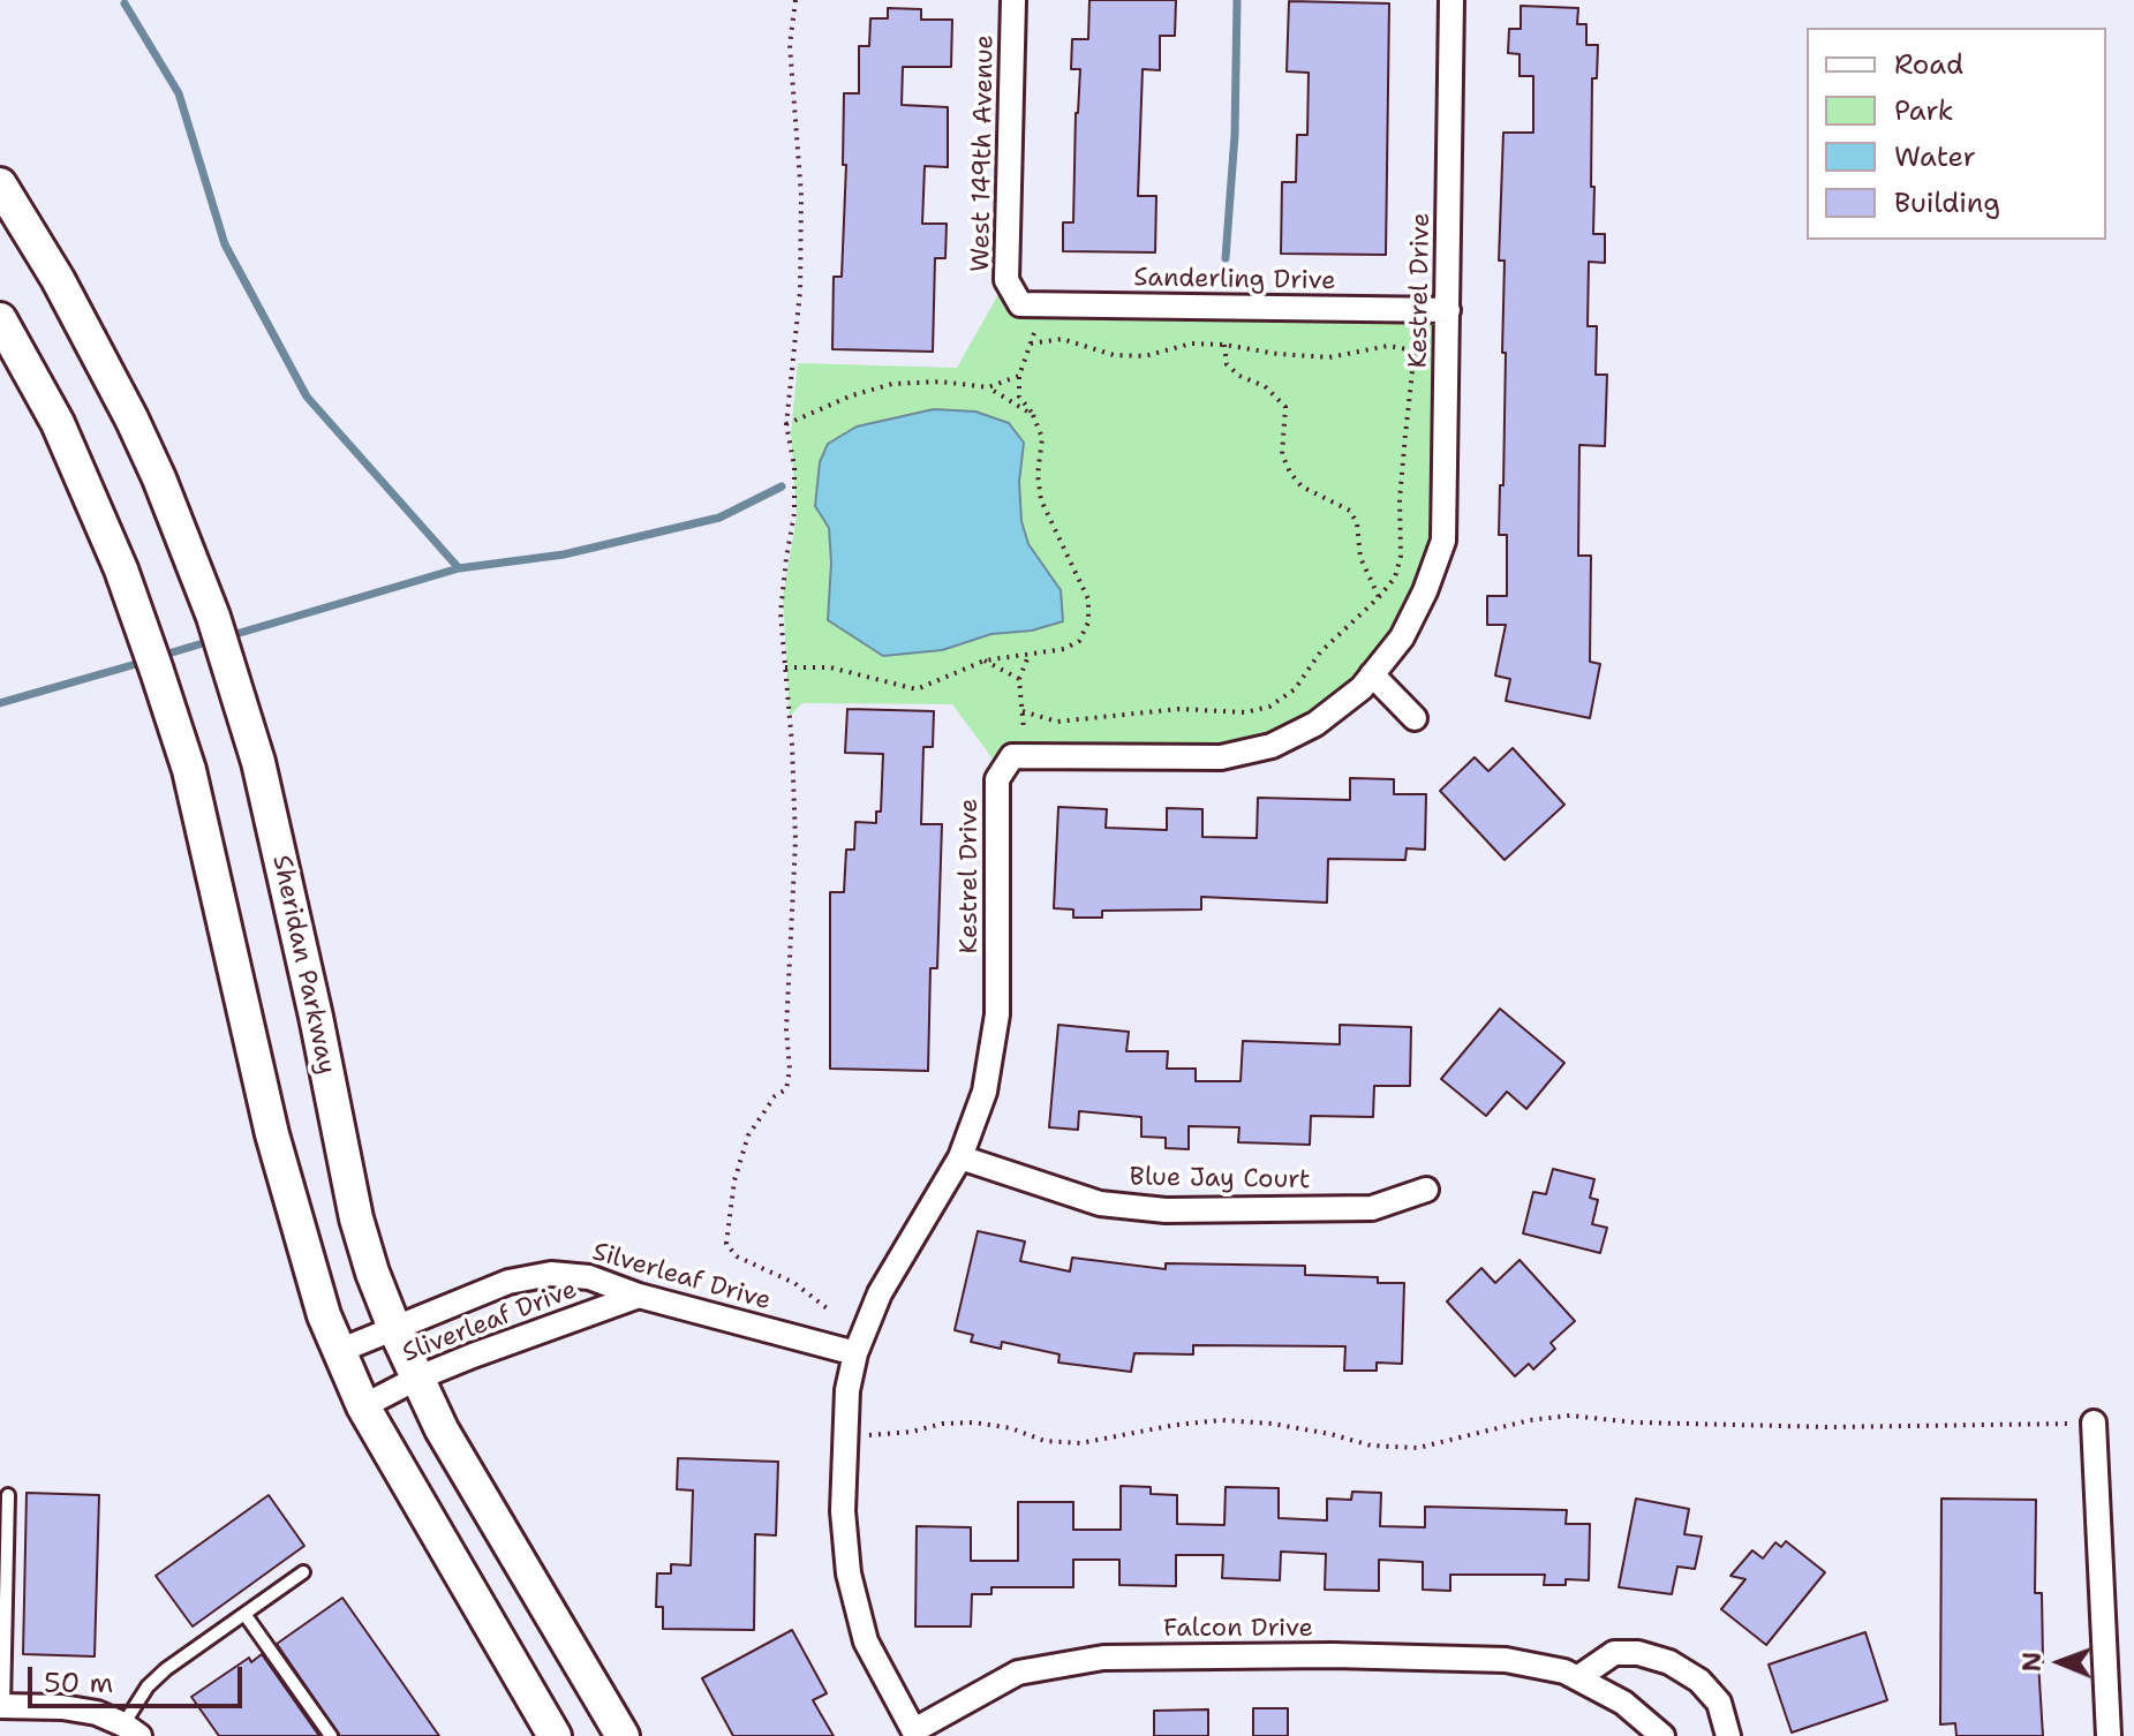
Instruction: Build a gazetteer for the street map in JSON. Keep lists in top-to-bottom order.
{
  "streets": {
    "main road": ["Sheridan Parkway"],
    "street": [
      "West 149th Avenue",
      "Sanderling Drive",
      "Kestrel Drive",
      "Blue Jay Court",
      "Silverleaf Drive",
      "Sliverleaf Drive",
      "Falcon Drive"
    ]
  },
  "crossings": [
    ["West 149th Avenue", "Sanderling Drive"],
    ["Sanderling Drive", "Kestrel Drive"],
    ["Kestrel Drive", "Blue Jay Court"],
    ["Kestrel Drive", "Silverleaf Drive"],
    ["Kestrel Drive", "Falcon Drive"],
    ["Sheridan Parkway", "Silverleaf Drive"],
    ["Sheridan Parkway", "Sliverleaf Drive"],
    ["Silverleaf Drive", "Sliverleaf Drive"]
  ],
  "legend": [
    "Road",
    "Park",
    "Water",
    "Building"
  ],
  "scale_bar": "50 m",
  "north": "left"
}
